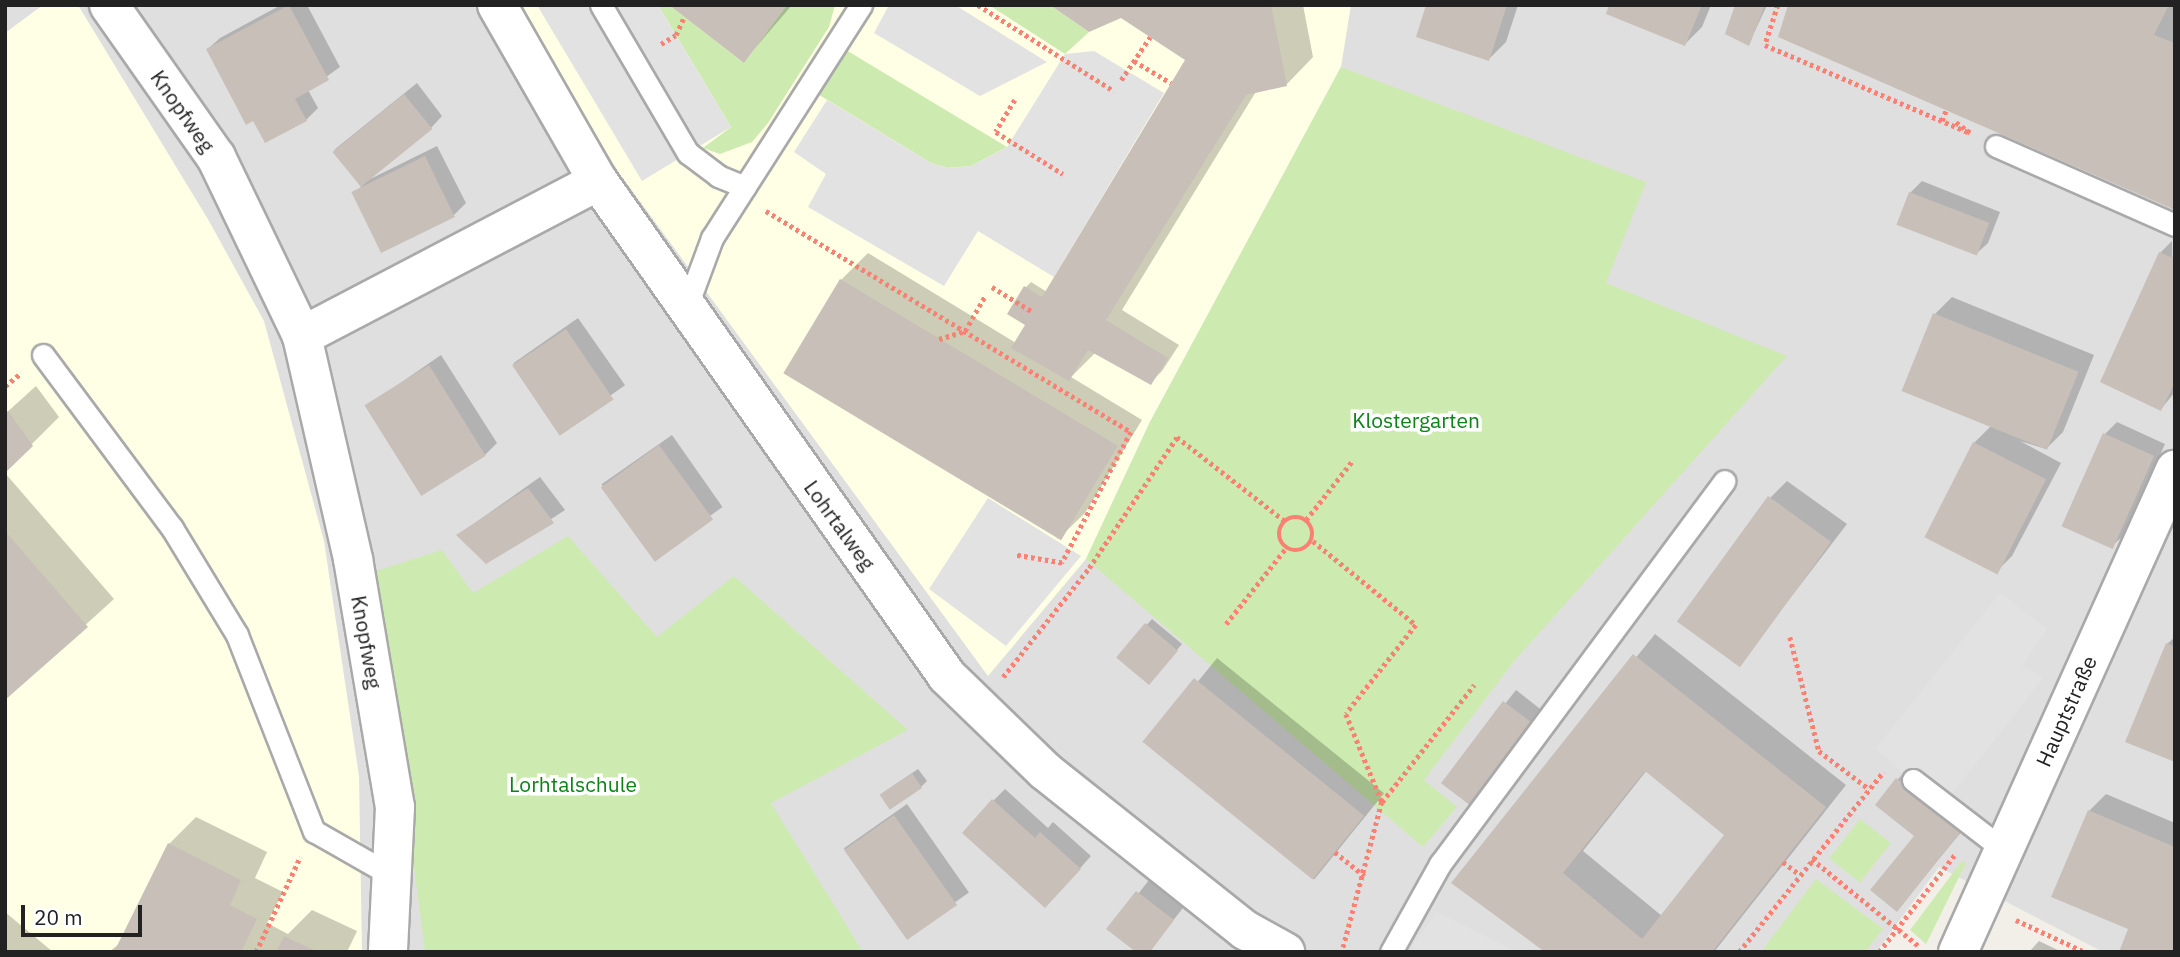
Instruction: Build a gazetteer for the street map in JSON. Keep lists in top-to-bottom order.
{
  "streets": {
    "street": ["Knopfweg", "Lohrtalweg", "Hauptstraße"]
  },
  "parks": ["Klostergarten", "Lorhtalschule"],
  "scale_bar": "20 m"
}
